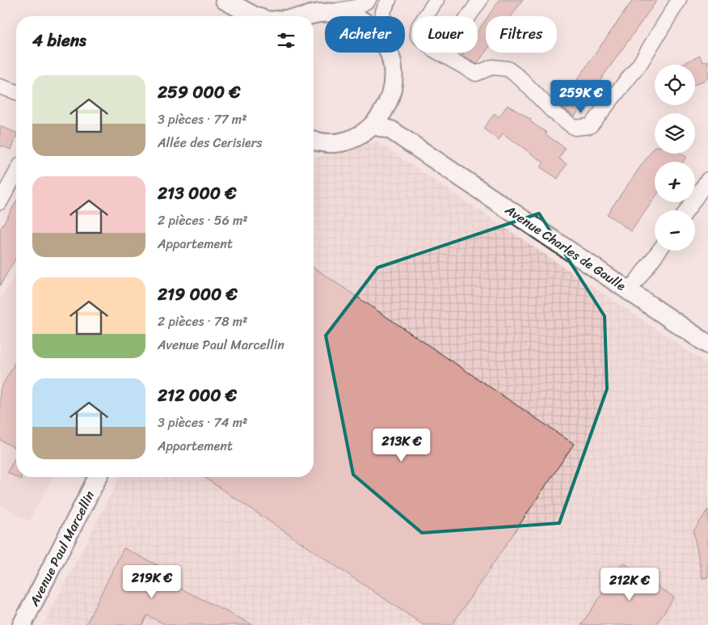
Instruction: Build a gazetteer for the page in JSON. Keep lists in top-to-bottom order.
{
  "streets": {
    "main road": ["Avenue Charles de Gaulle", "Avenue Paul Marcellin"]
  },
  "page": {
    "chip": ["Acheter", "Louer", "Filtres"],
    "heading": "4 biens",
    "map_buttons": ["+", "−"],
    "list": [
      {
        "name": "259 000 €",
        "note": "3 pièces · 77 m² · Allée des Cerisiers"
      },
      {
        "name": "213 000 €",
        "note": "2 pièces · 56 m² · Appartement"
      },
      {
        "name": "219 000 €",
        "note": "2 pièces · 78 m² · Avenue Paul Marcellin"
      },
      {
        "name": "212 000 €",
        "note": "3 pièces · 74 m² · Appartement"
      }
    ],
    "price": [
      "259K €",
      "213K €",
      "219K €",
      "212K €"
    ]
  }
}
